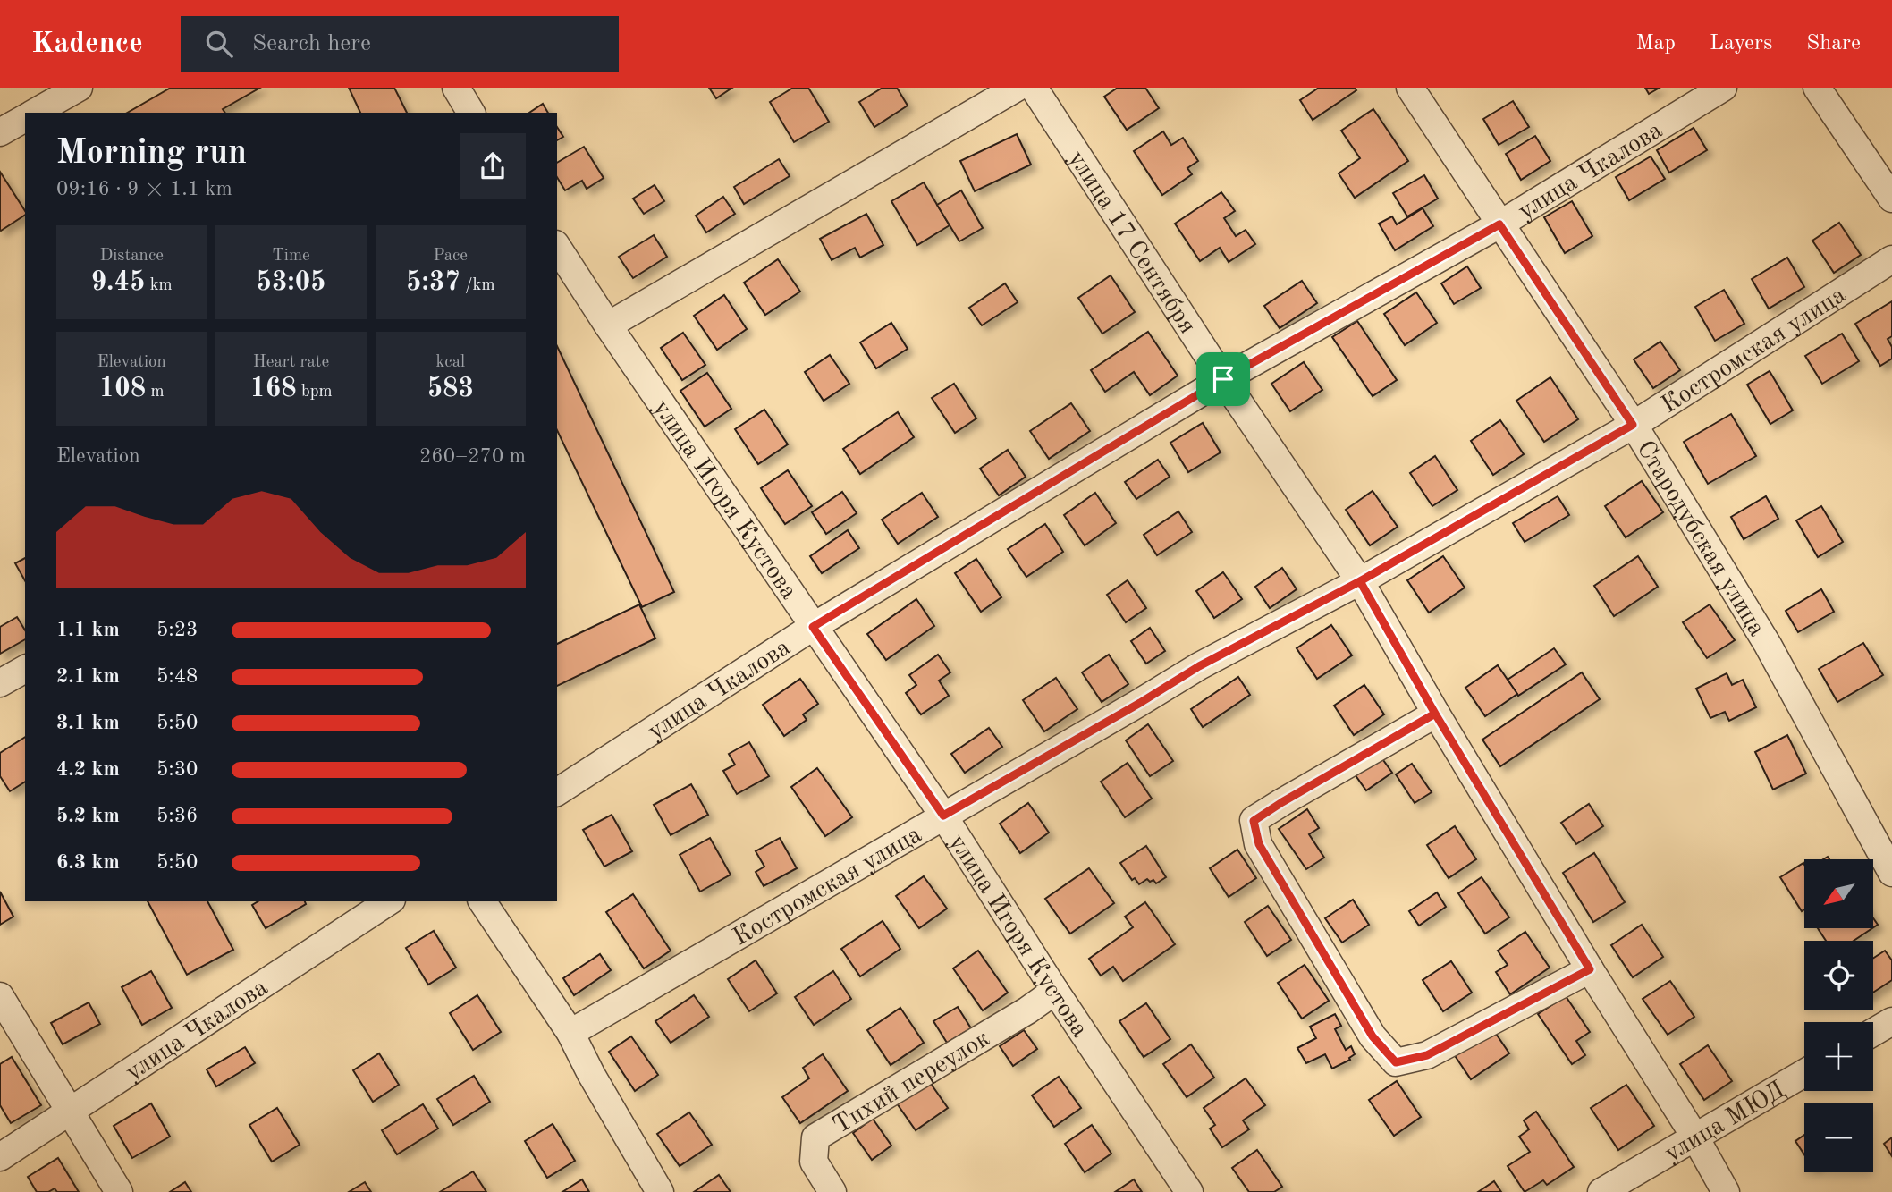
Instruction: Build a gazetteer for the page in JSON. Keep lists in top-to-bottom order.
{
  "streets": {
    "street": [
      "улица Чкалова",
      "улица 17 Сентября",
      "Костромская улица",
      "улица Игоря Кустова",
      "Стародубская улица",
      "Тихий переулок",
      "улица МЮД"
    ]
  },
  "crossings": [
    ["улица Чкалова", "улица 17 Сентября"],
    ["улица Чкалова", "улица Игоря Кустова"],
    ["улица Чкалова", "Стародубская улица"],
    ["улица 17 Сентября", "Костромская улица"],
    ["улица 17 Сентября", "улица МЮД"],
    ["Костромская улица", "улица Игоря Кустова"],
    ["Костромская улица", "Стародубская улица"],
    ["улица Игоря Кустова", "Тихий переулок"]
  ],
  "north": "bottom left",
  "page": {
    "header": "Kadence",
    "search": "Search here",
    "nav": ["Map", "Layers", "Share"],
    "heading": ["Morning run", "09:16 · 9 × 1.1 km"],
    "stats": [
      ["Distance", "9.45 km"],
      ["Time", "53:05"],
      ["Pace", "5:37 /km"],
      ["Elevation", "108 m"],
      ["Heart rate", "168 bpm"],
      ["kcal", "583"]
    ],
    "chart": ["Elevation", "260–270 m"],
    "list": [
      {
        "name": "1.1 km",
        "note": "5:23"
      },
      {
        "name": "2.1 km",
        "note": "5:48"
      },
      {
        "name": "3.1 km",
        "note": "5:50"
      },
      {
        "name": "4.2 km",
        "note": "5:30"
      },
      {
        "name": "5.2 km",
        "note": "5:36"
      },
      {
        "name": "6.3 km",
        "note": "5:50"
      }
    ],
    "map_buttons": ["+", "−"]
  }
}
